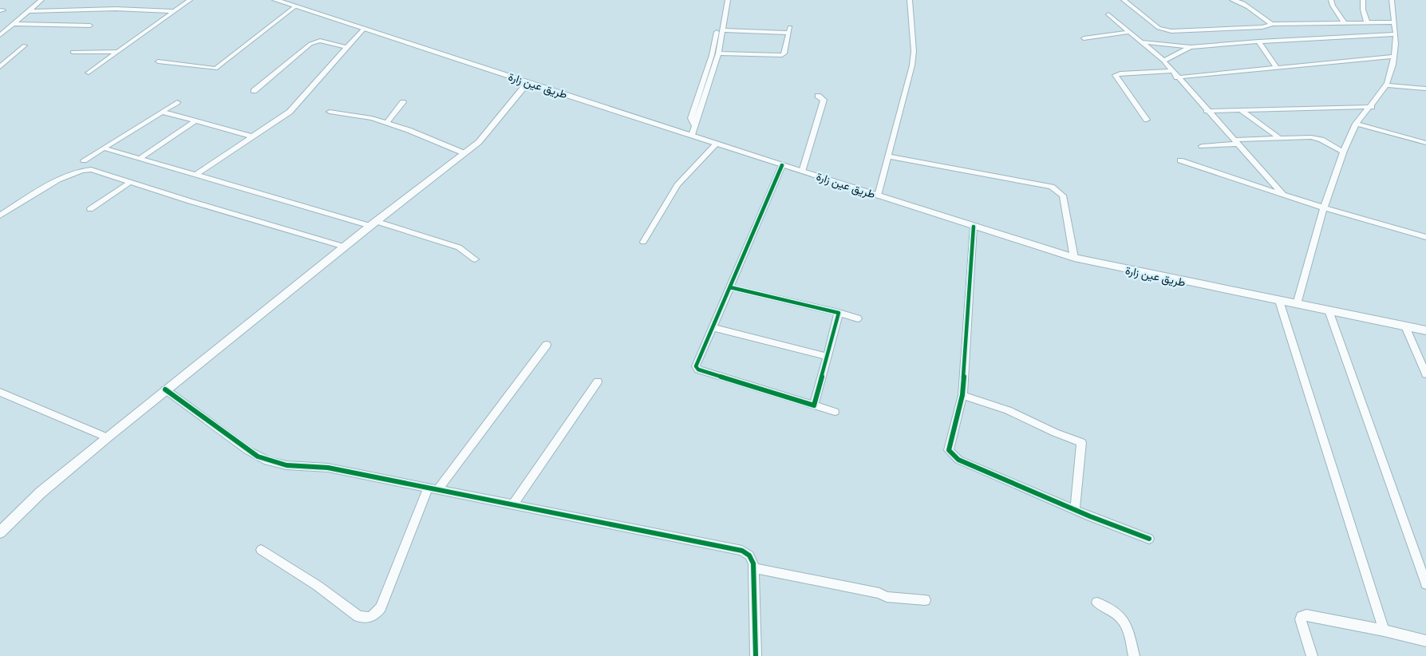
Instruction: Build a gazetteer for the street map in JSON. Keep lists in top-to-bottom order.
{
  "streets": {
    "main road": ["طريق عين زارة"]
  }
}
